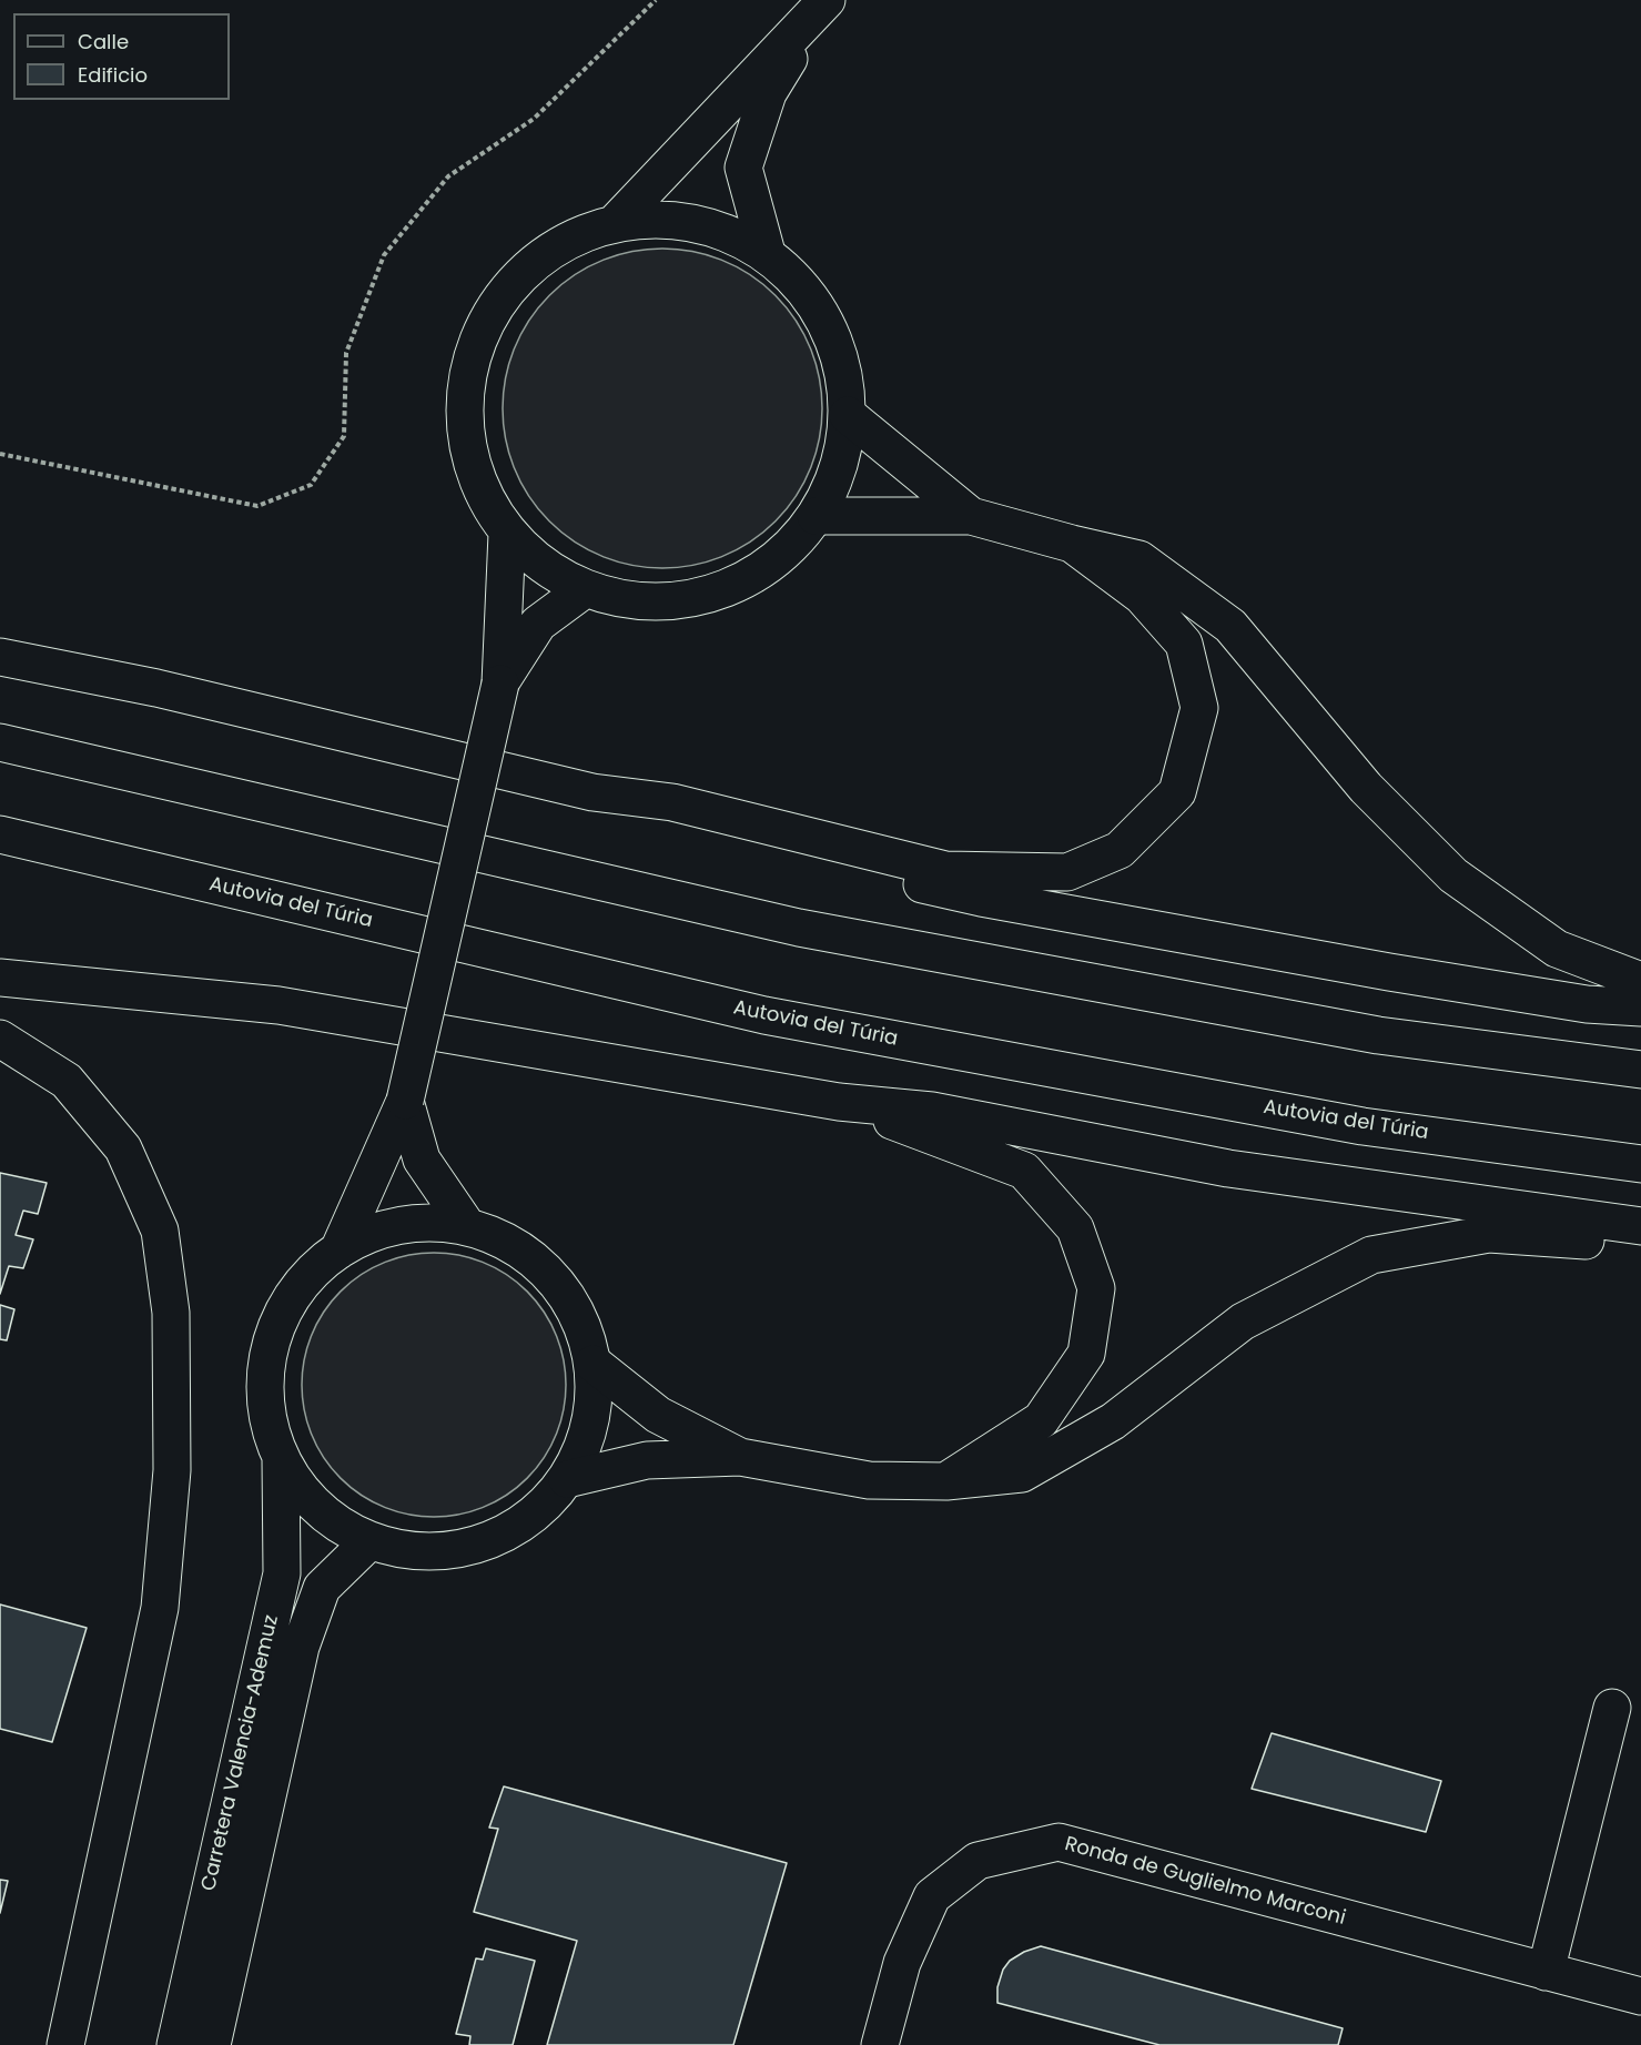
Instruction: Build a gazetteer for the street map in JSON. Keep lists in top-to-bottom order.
{
  "streets": {
    "main road": ["Autovia del Túria", "Carretera Valencia-Ademuz", "Ronda de Guglielmo Marconi"]
  },
  "legend": ["Calle", "Edificio"]
}
